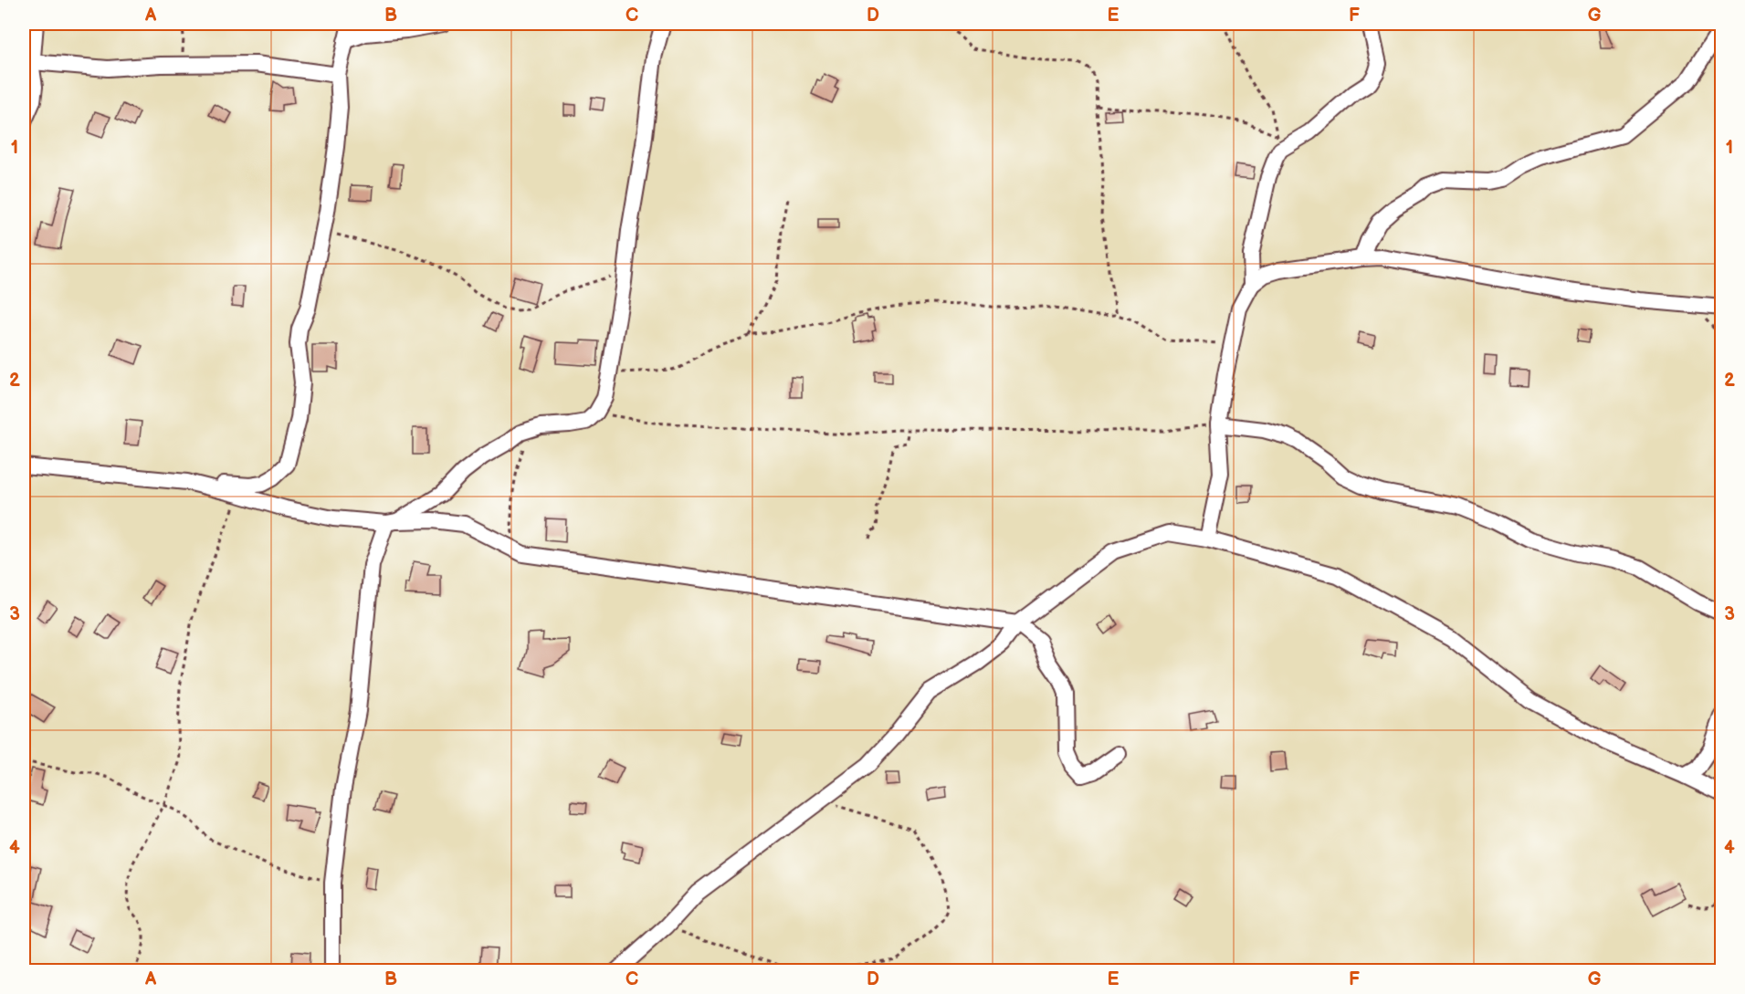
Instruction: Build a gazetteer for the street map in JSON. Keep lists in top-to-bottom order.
{
  "grid": {
    "columns": [
      "A",
      "B",
      "C",
      "D",
      "E",
      "F",
      "G"
    ],
    "rows": [
      "1",
      "2",
      "3",
      "4"
    ]
  }
}
